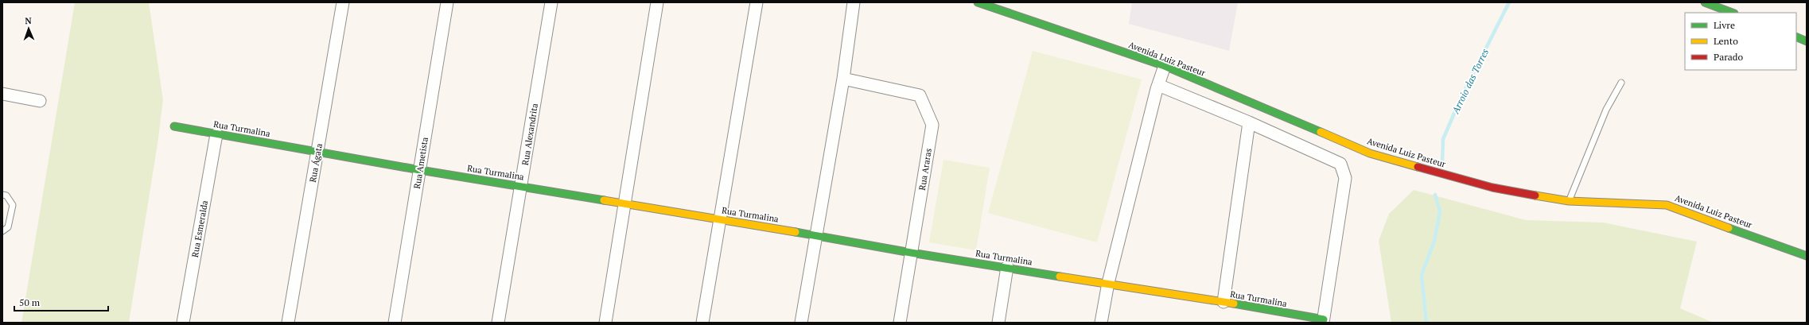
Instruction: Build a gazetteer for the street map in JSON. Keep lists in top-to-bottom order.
{
  "streets": {
    "street": [
      "Avenida Luiz Pasteur",
      "Rua Turmalina",
      "Rua Alexandrita",
      "Rua Ágata",
      "Rua Ametista",
      "Rua Araras",
      "Rua Esmeralda"
    ]
  },
  "crossings": [
    ["Rua Turmalina", "Rua Alexandrita"],
    ["Rua Turmalina", "Rua Ágata"],
    ["Rua Turmalina", "Rua Ametista"],
    ["Rua Turmalina", "Rua Araras"],
    ["Rua Turmalina", "Rua Esmeralda"]
  ],
  "water": ["Arroio das Torres"],
  "legend": ["Livre", "Lento", "Parado"],
  "scale_bar": "50 m",
  "north": "top"
}
